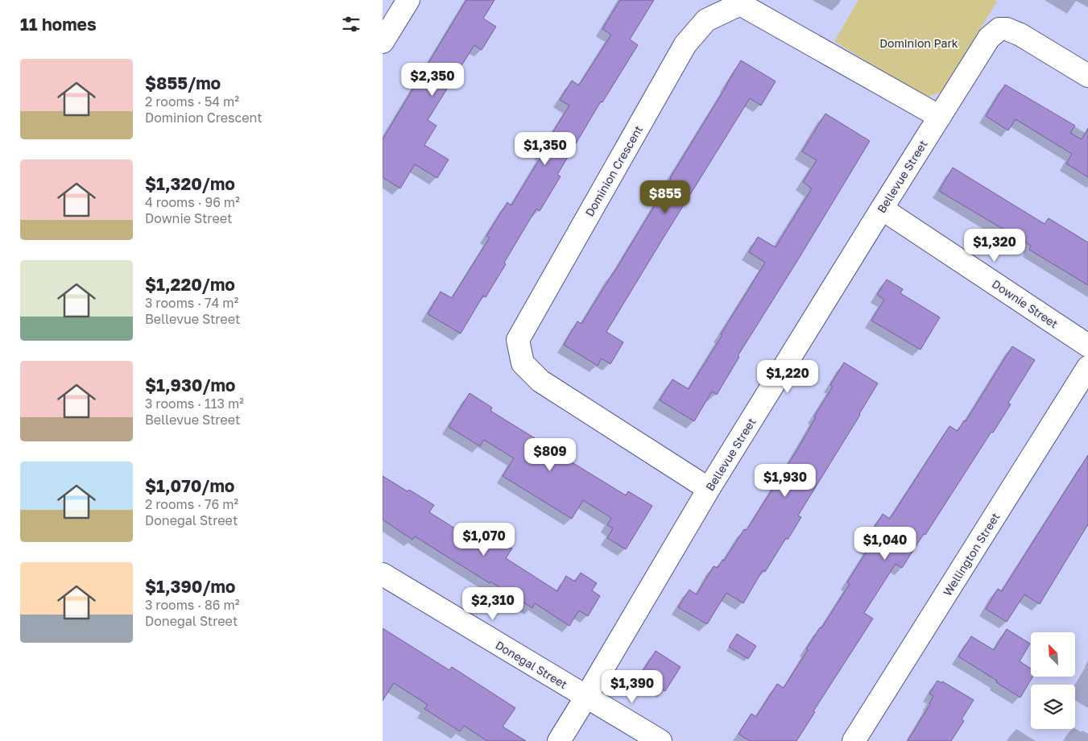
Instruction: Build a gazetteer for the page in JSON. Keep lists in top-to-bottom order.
{
  "streets": {
    "street": [
      "Dominion Crescent",
      "Bellevue Street",
      "Downie Street",
      "Wellington Street",
      "Donegal Street"
    ]
  },
  "crossings": [
    ["Dominion Crescent", "Bellevue Street"],
    ["Bellevue Street", "Downie Street"],
    ["Bellevue Street", "Donegal Street"]
  ],
  "parks": ["Dominion Park"],
  "north": "top left",
  "page": {
    "heading": "11 homes",
    "list": [
      {
        "name": "$855/mo",
        "note": "2 rooms · 54 m² · Dominion Crescent"
      },
      {
        "name": "$1,320/mo",
        "note": "4 rooms · 96 m² · Downie Street"
      },
      {
        "name": "$1,220/mo",
        "note": "3 rooms · 74 m² · Bellevue Street"
      },
      {
        "name": "$1,930/mo",
        "note": "3 rooms · 113 m² · Bellevue Street"
      },
      {
        "name": "$1,070/mo",
        "note": "2 rooms · 76 m² · Donegal Street"
      },
      {
        "name": "$1,390/mo",
        "note": "3 rooms · 86 m² · Donegal Street"
      }
    ],
    "price": [
      "$2,350",
      "$1,350",
      "$855",
      "$1,320",
      "$1,220",
      "$809",
      "$1,930",
      "$1,070",
      "$1,040",
      "$2,310",
      "$1,390"
    ]
  }
}
